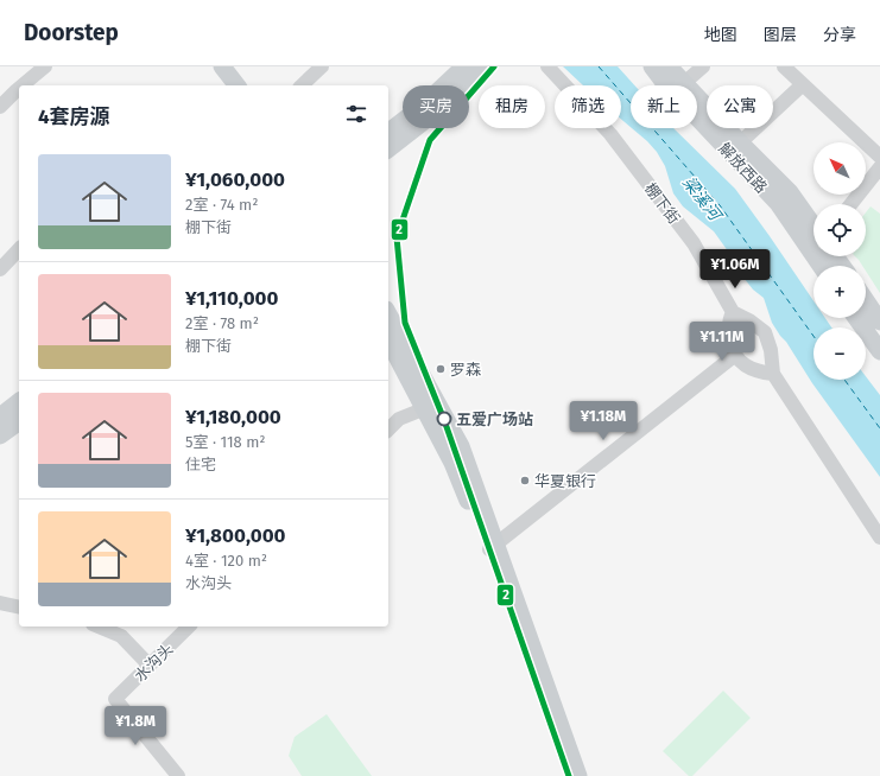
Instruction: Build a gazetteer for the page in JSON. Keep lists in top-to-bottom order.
{
  "streets": {
    "main road": ["解放西路"],
    "street": ["棚下街", "水沟头"]
  },
  "water": ["梁溪河"],
  "places": ["罗森", "五爱广场站", "华夏银行"],
  "lines": ["transit line 2"],
  "north": "top left",
  "page": {
    "header": "Doorstep",
    "nav": ["地图", "图层", "分享"],
    "chip": [
      "买房",
      "租房",
      "筛选",
      "新上",
      "公寓"
    ],
    "heading": "4套房源",
    "map_buttons": ["+", "−"],
    "list": [
      {
        "name": "¥1,060,000",
        "note": "2室 · 74 m² · 棚下街"
      },
      {
        "name": "¥1,110,000",
        "note": "2室 · 78 m² · 棚下街"
      },
      {
        "name": "¥1,180,000",
        "note": "5室 · 118 m² · 住宅"
      },
      {
        "name": "¥1,800,000",
        "note": "4室 · 120 m² · 水沟头"
      }
    ],
    "price": [
      "¥1.06M",
      "¥1.11M",
      "¥1.18M",
      "¥1.8M"
    ]
  }
}
